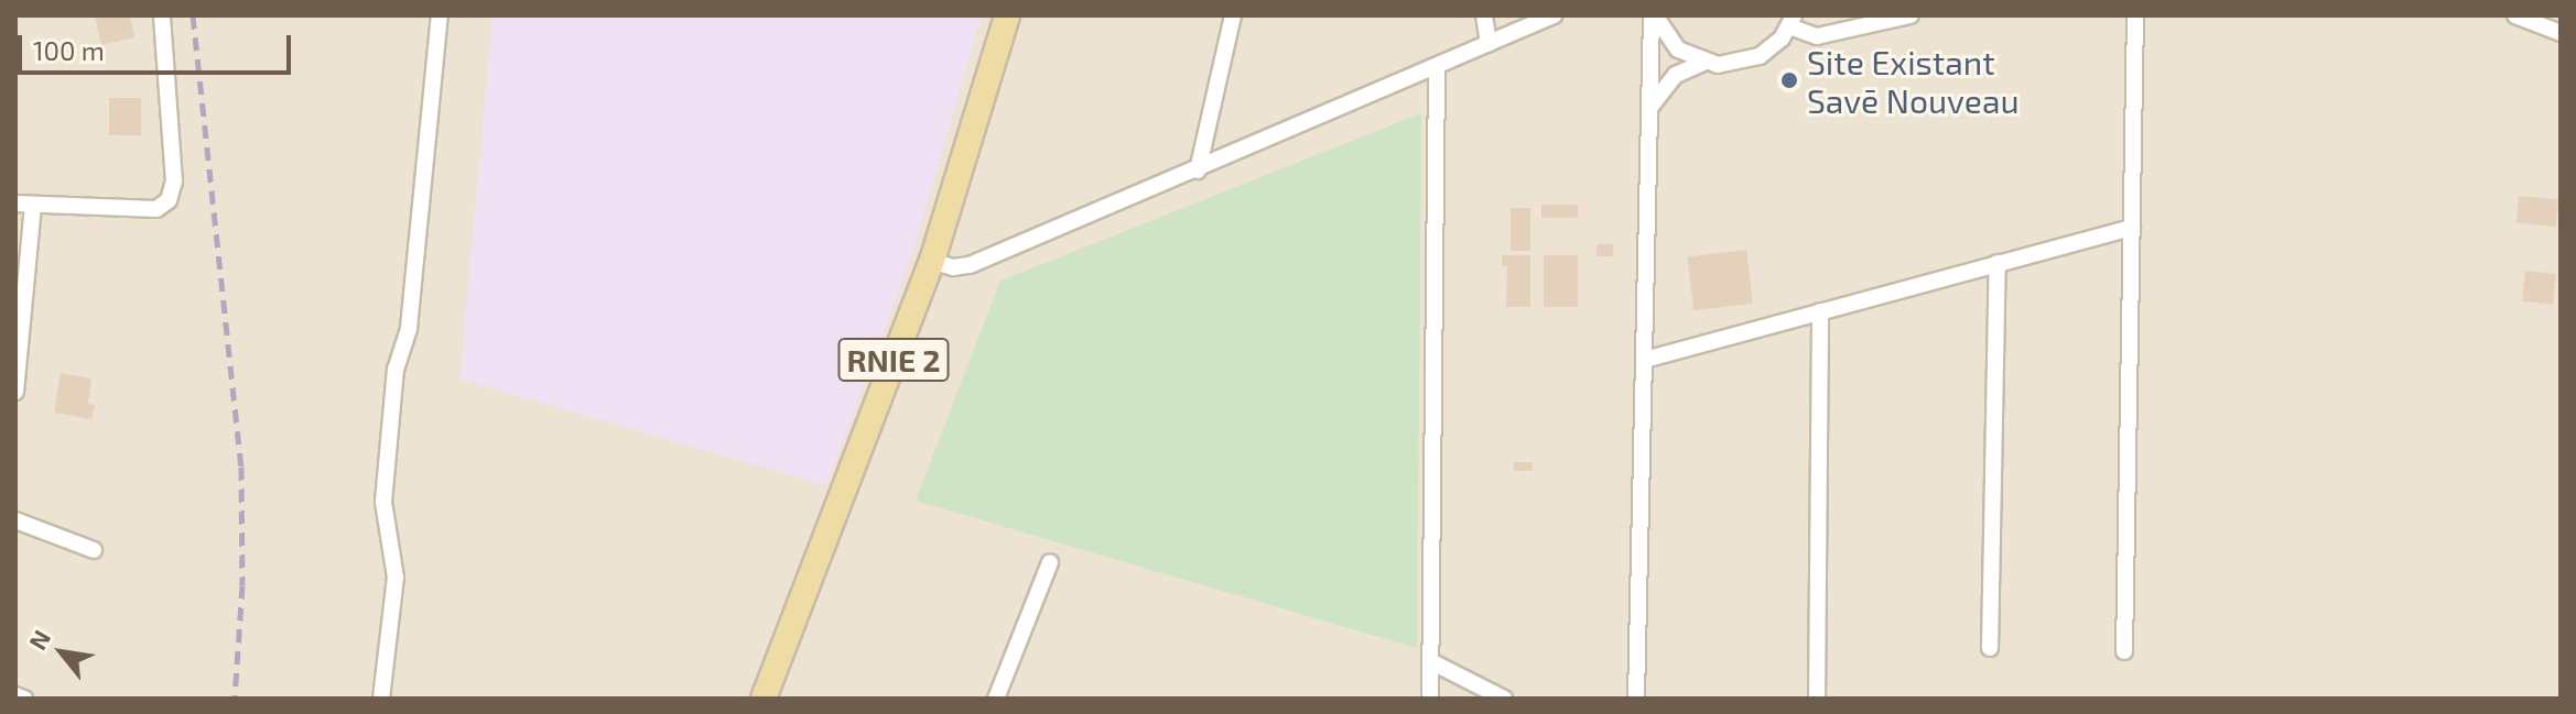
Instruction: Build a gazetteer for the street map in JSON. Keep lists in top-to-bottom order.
{
  "streets": {
    "main road": ["RNIE 2"]
  },
  "places": ["Site Existant Savē Nouveau"],
  "scale_bar": "100 m",
  "north": "top left"
}
